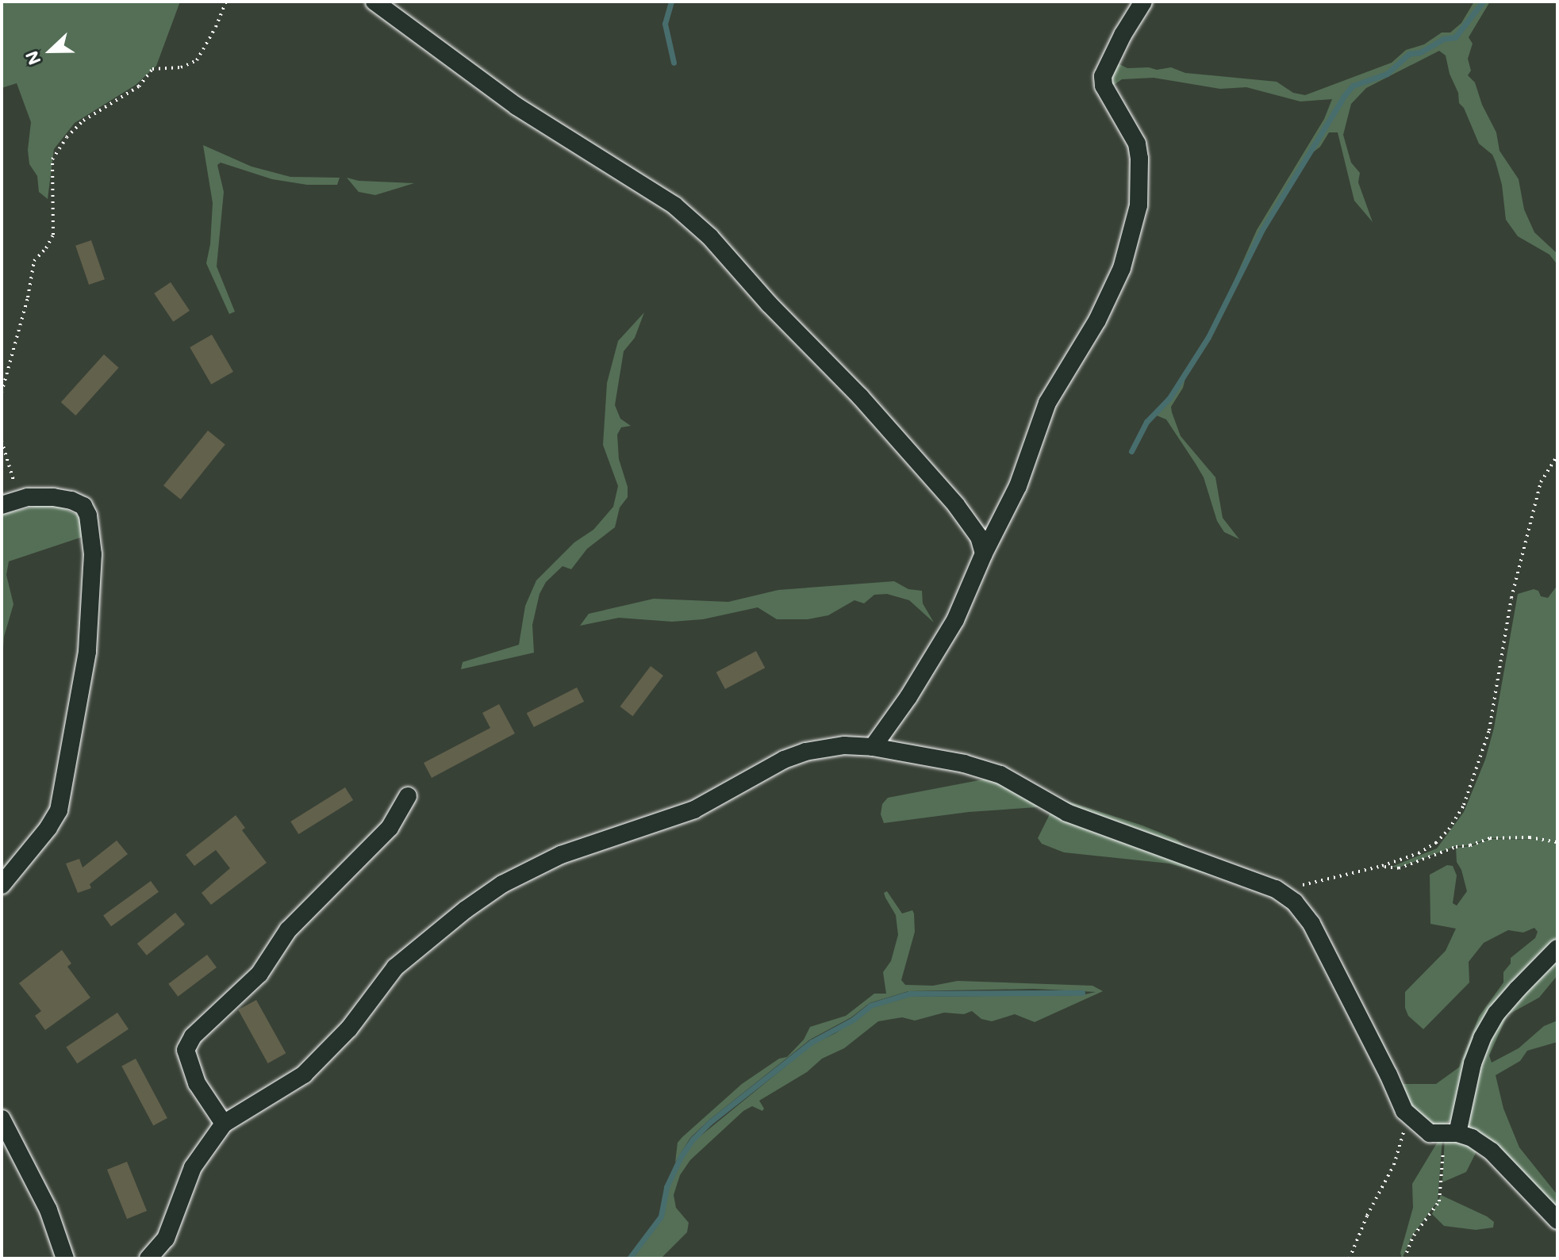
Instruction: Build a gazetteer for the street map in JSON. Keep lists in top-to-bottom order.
{
  "north": "left"
}
